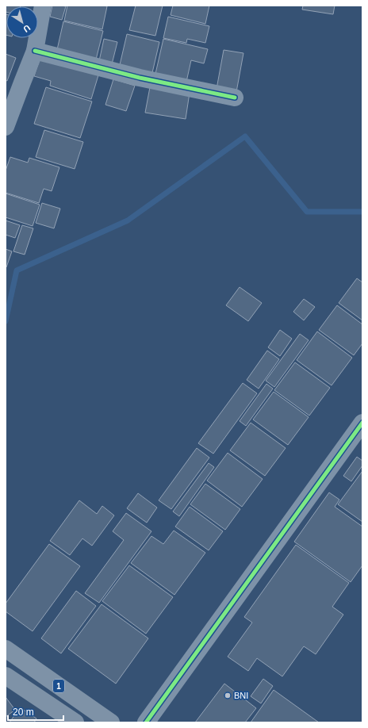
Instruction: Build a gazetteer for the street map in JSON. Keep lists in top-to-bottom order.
{
  "streets": {
    "highway": ["1"]
  },
  "places": ["BNI"],
  "scale_bar": "20 m",
  "north": "bottom right"
}
